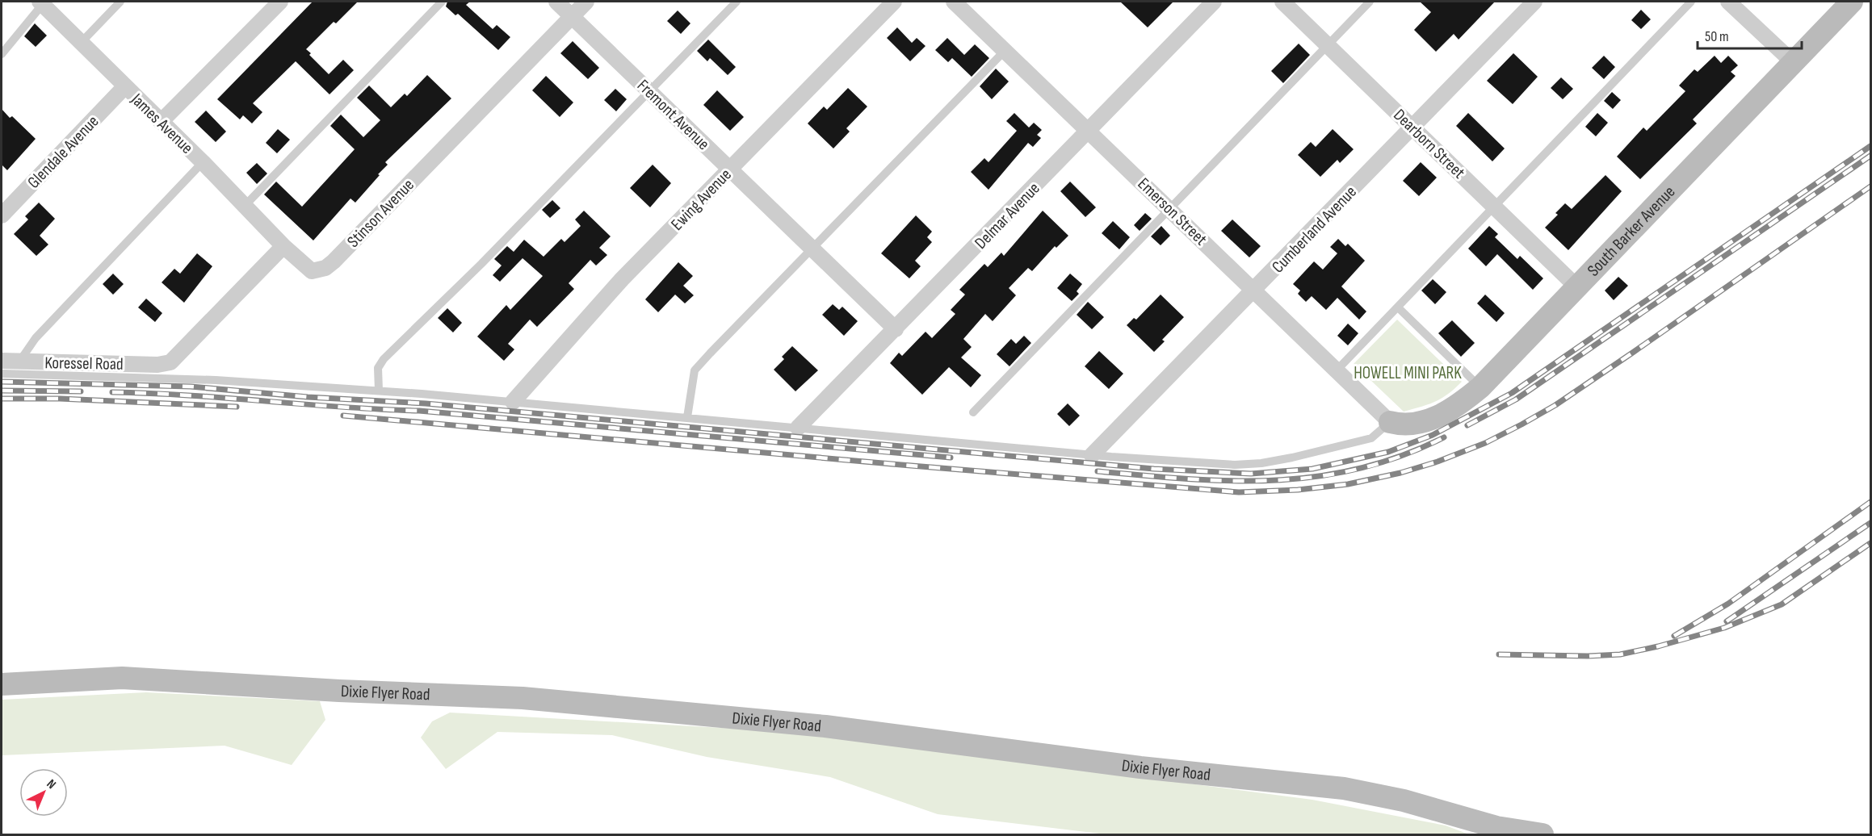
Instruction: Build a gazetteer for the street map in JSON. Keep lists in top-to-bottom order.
{
  "streets": {
    "street": [
      "Fremont Avenue",
      "James Avenue",
      "Dearborn Street",
      "Glendale Avenue",
      "Ewing Avenue",
      "Emerson Street",
      "Stinson Avenue",
      "Delmar Avenue",
      "Cumberland Avenue",
      "South Barker Avenue",
      "Koressel Road",
      "Dixie Flyer Road"
    ]
  },
  "crossings": [
    ["Fremont Avenue", "Ewing Avenue"],
    ["Fremont Avenue", "Stinson Avenue"],
    ["Fremont Avenue", "Delmar Avenue"],
    ["James Avenue", "Glendale Avenue"],
    ["James Avenue", "Stinson Avenue"],
    ["James Avenue", "Koressel Road"],
    ["Dearborn Street", "Cumberland Avenue"],
    ["Dearborn Street", "South Barker Avenue"],
    ["Emerson Street", "Delmar Avenue"],
    ["Emerson Street", "Cumberland Avenue"],
    ["Emerson Street", "South Barker Avenue"],
    ["Stinson Avenue", "Koressel Road"]
  ],
  "parks": ["HOWELL MINI PARK"],
  "scale_bar": "50 m",
  "north": "top right"
}
